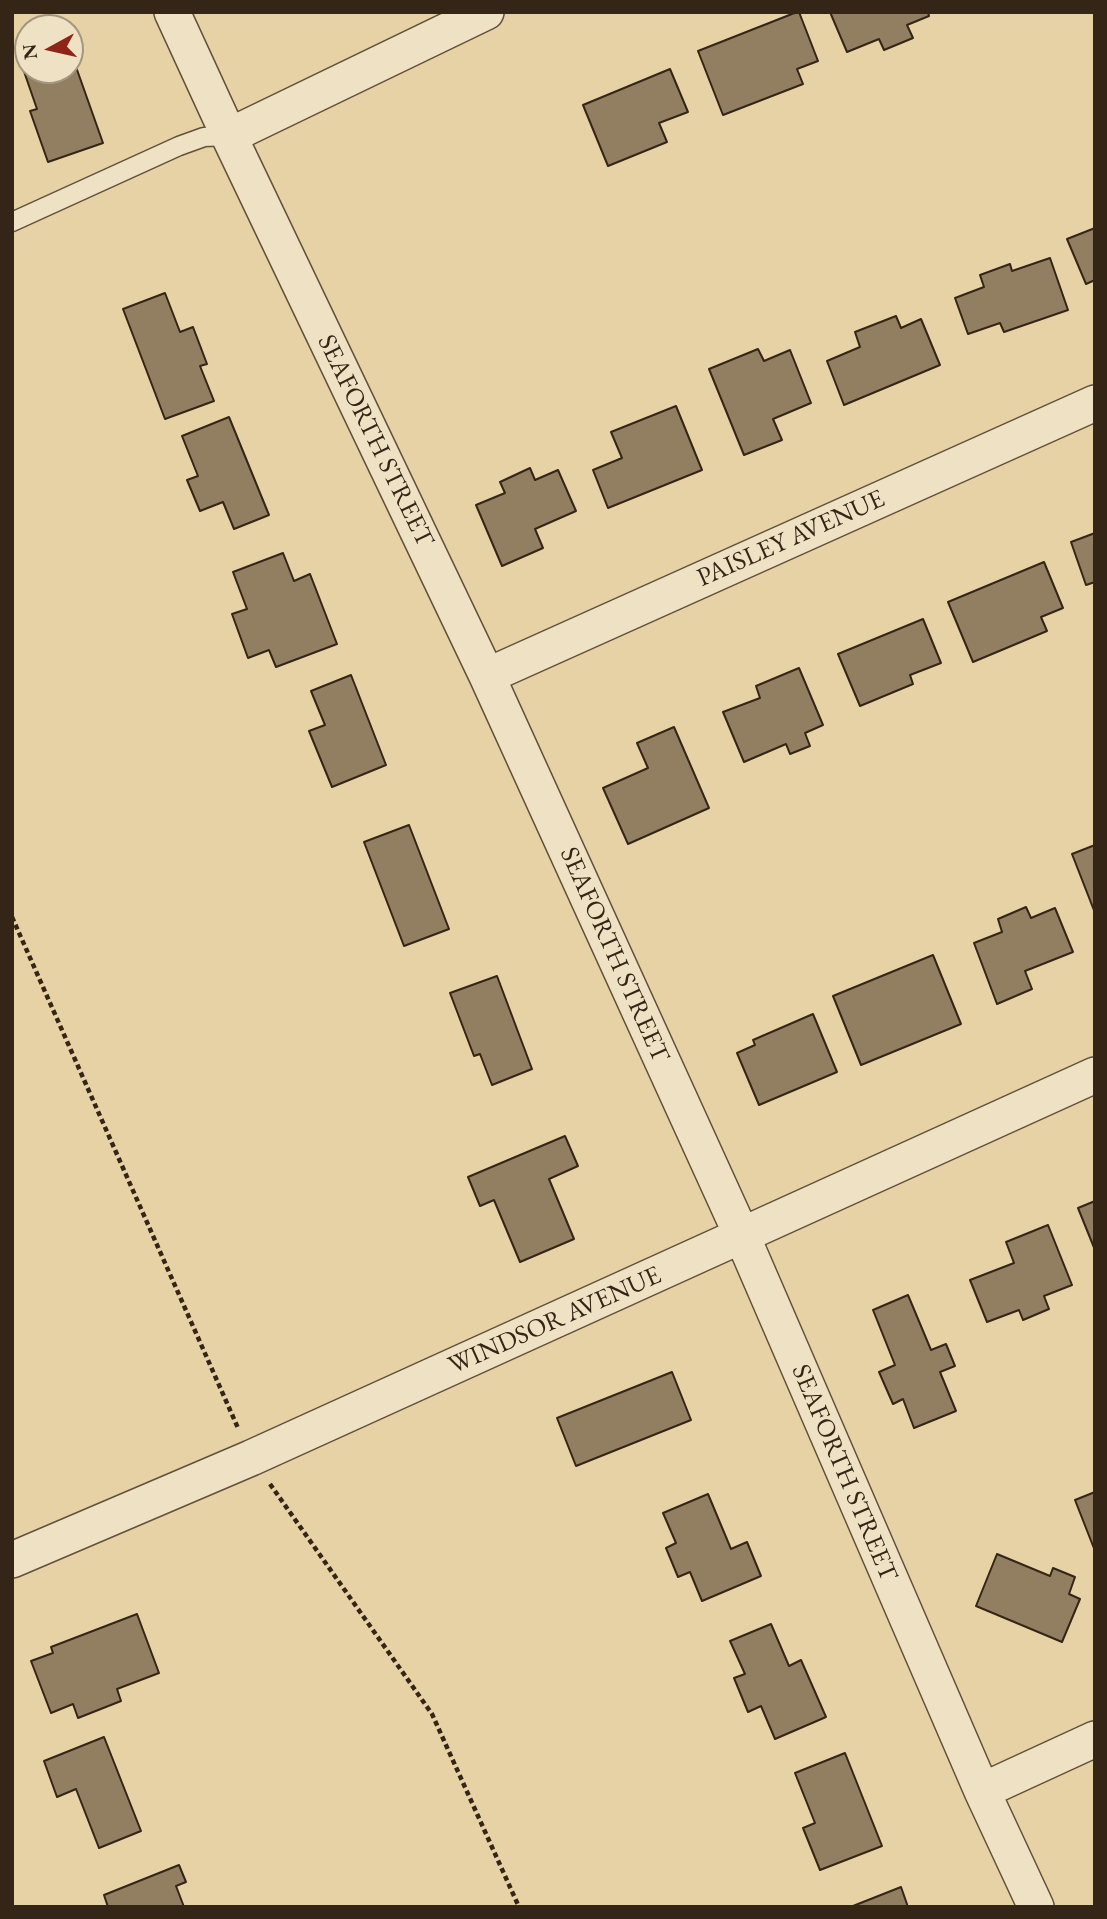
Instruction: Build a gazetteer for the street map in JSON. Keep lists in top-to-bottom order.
{
  "streets": {
    "street": ["SEAFORTH STREET", "PAISLEY AVENUE", "WINDSOR AVENUE"]
  },
  "crossings": [
    ["SEAFORTH STREET", "PAISLEY AVENUE"],
    ["SEAFORTH STREET", "WINDSOR AVENUE"]
  ],
  "north": "left"
}
